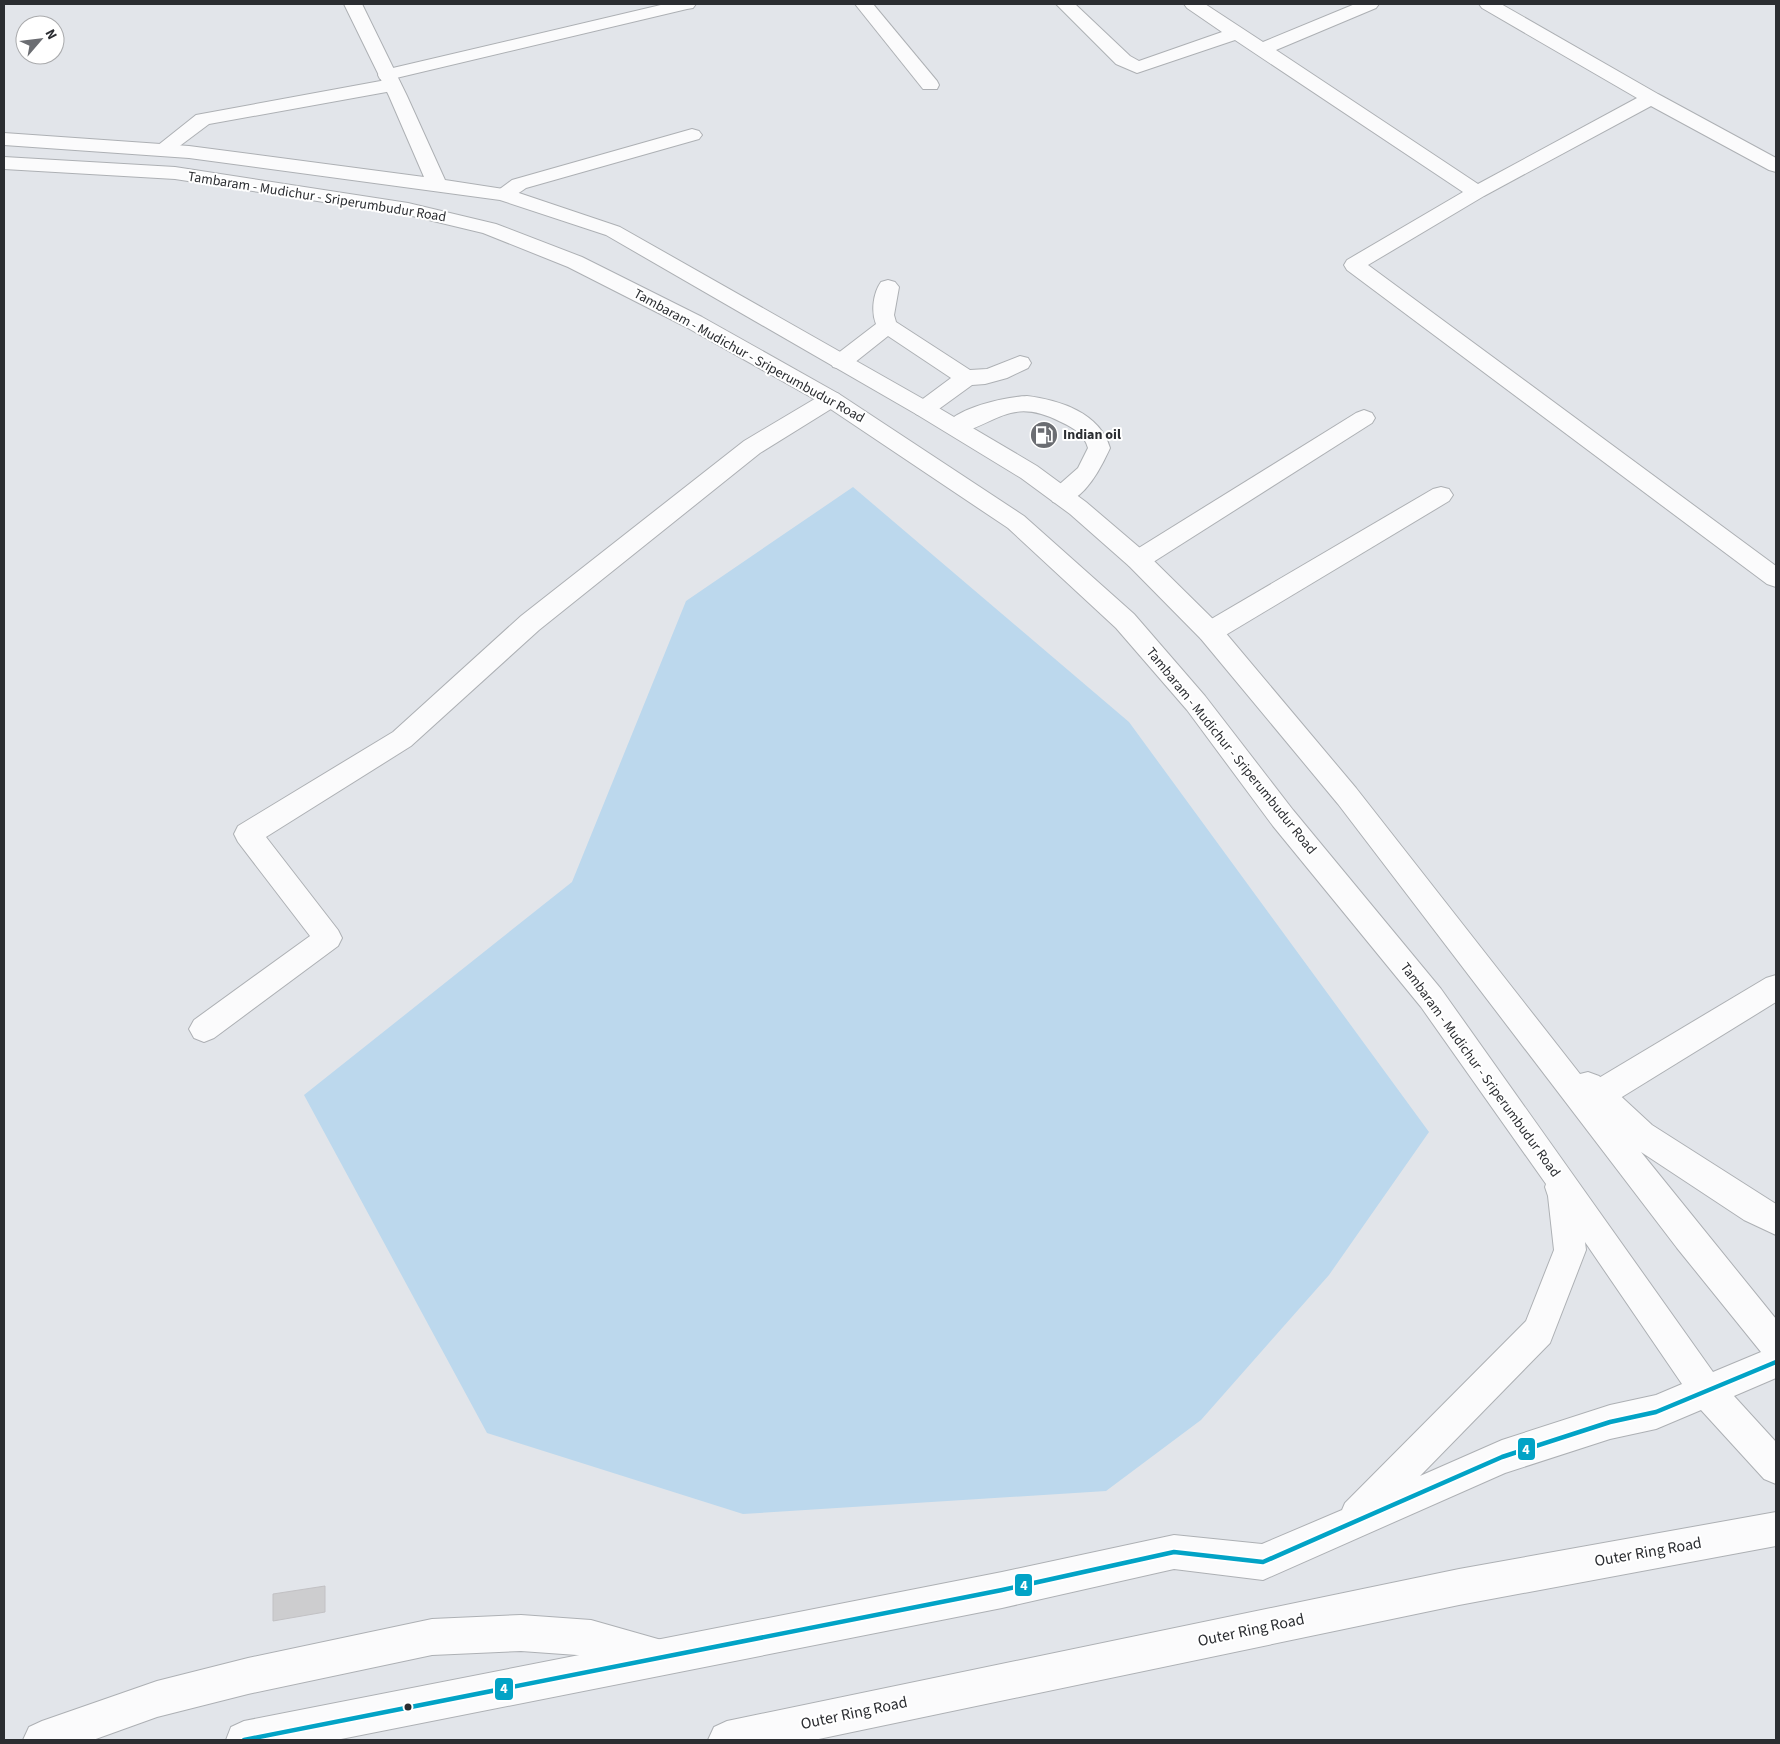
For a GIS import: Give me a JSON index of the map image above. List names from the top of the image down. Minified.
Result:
{"streets":{"main road":["Tambaram - Mudichur - Sriperumbudur Road","Outer Ring Road"]},"places":{"fuel station":["Indian oil"]},"lines":["transit line 4"],"north":"top right"}
